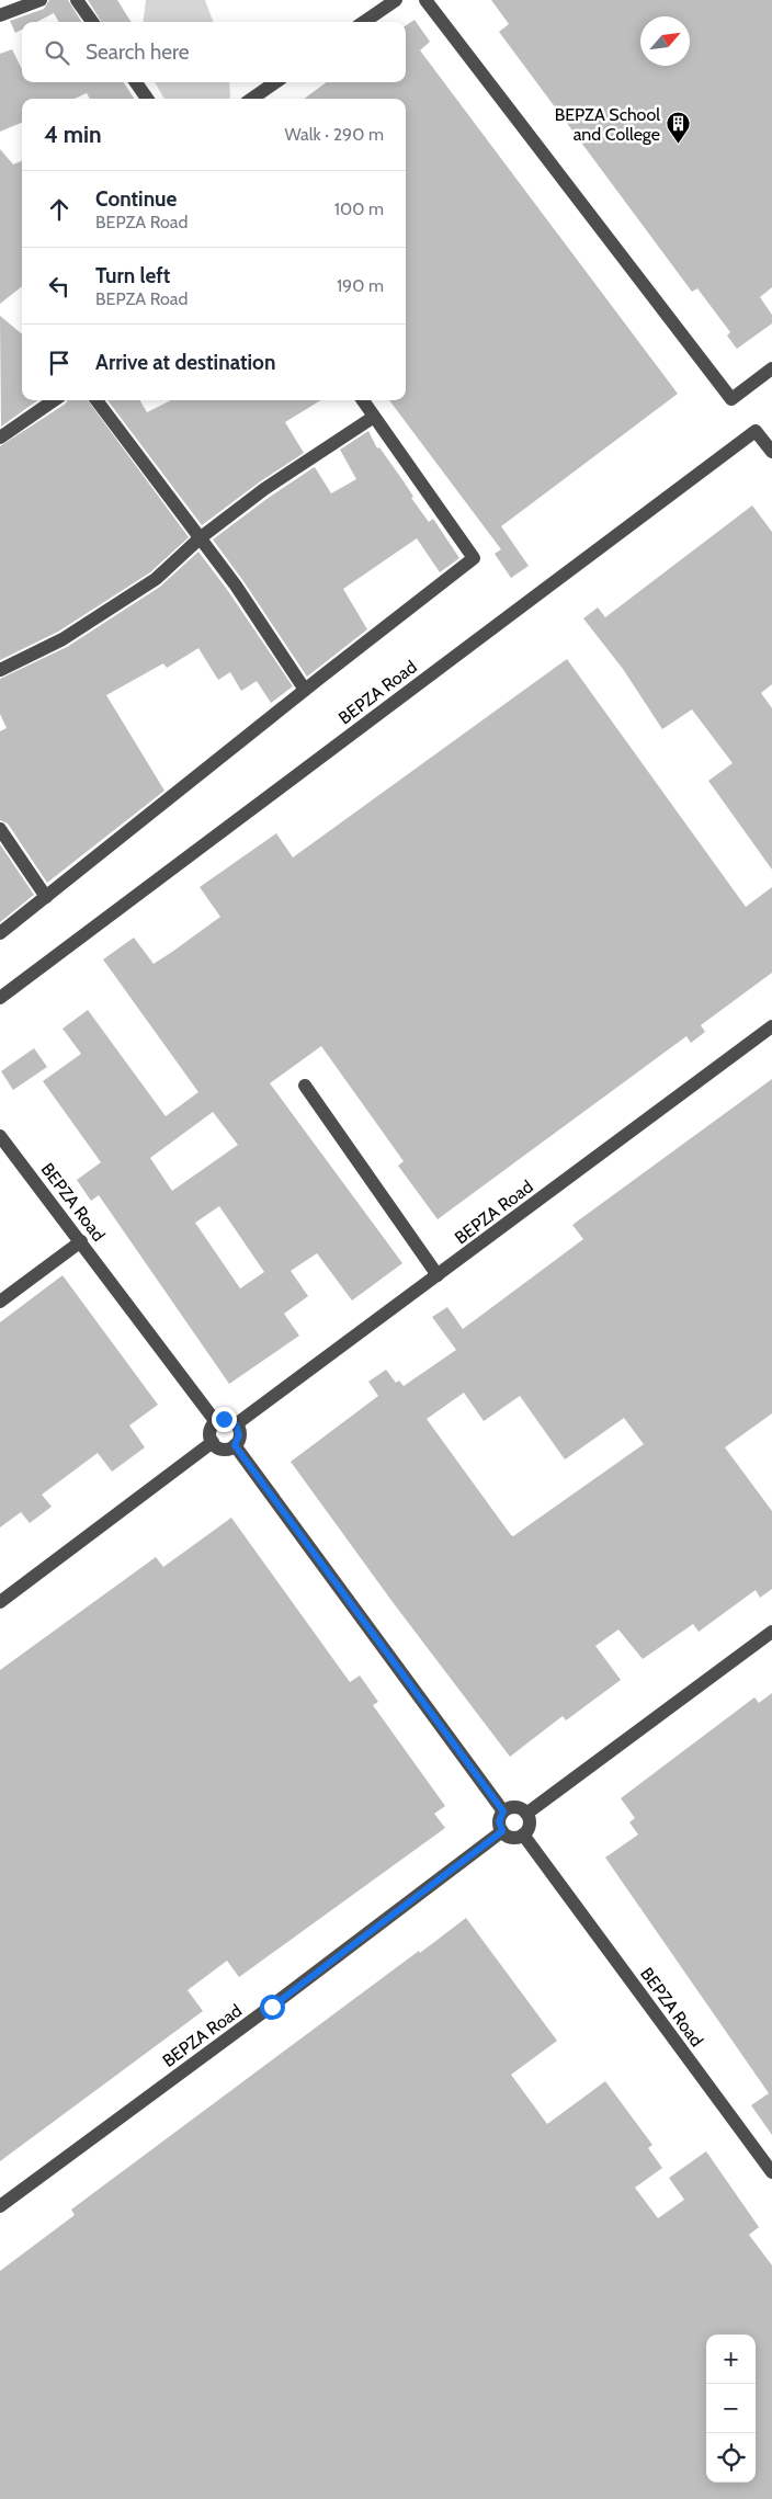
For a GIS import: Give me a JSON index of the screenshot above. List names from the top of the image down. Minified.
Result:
{"streets":{"street":["BEPZA Road"]},"places":{"building":["BEPZA School and College"]},"north":"top right","page":{"search":"Search here","heading":["4 min","Walk · 290 m"],"list":[["Continue","BEPZA Road","100 m"],["Turn left","BEPZA Road","190 m"],"Arrive at destination"],"map_buttons":["+","−"]}}
